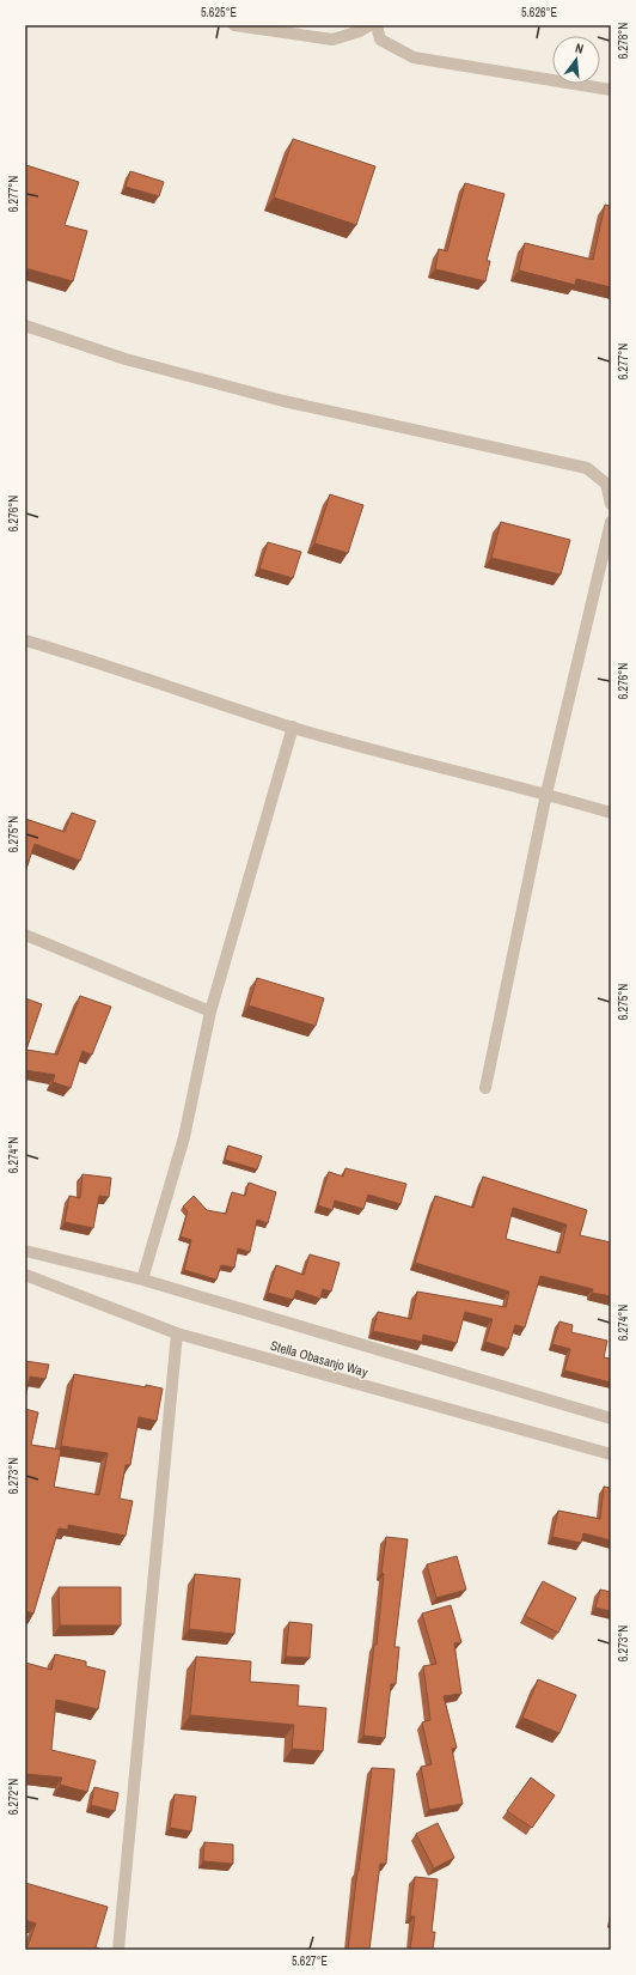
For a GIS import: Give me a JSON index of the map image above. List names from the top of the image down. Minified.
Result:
{"streets":{"street":["Stella Obasanjo Way"]},"north":"top","coordinates":["5.625°E","5.626°E","6.278°N","6.277°N","6.276°N","6.275°N","6.274°N","6.273°N","6.272°N","5.627°E"]}
